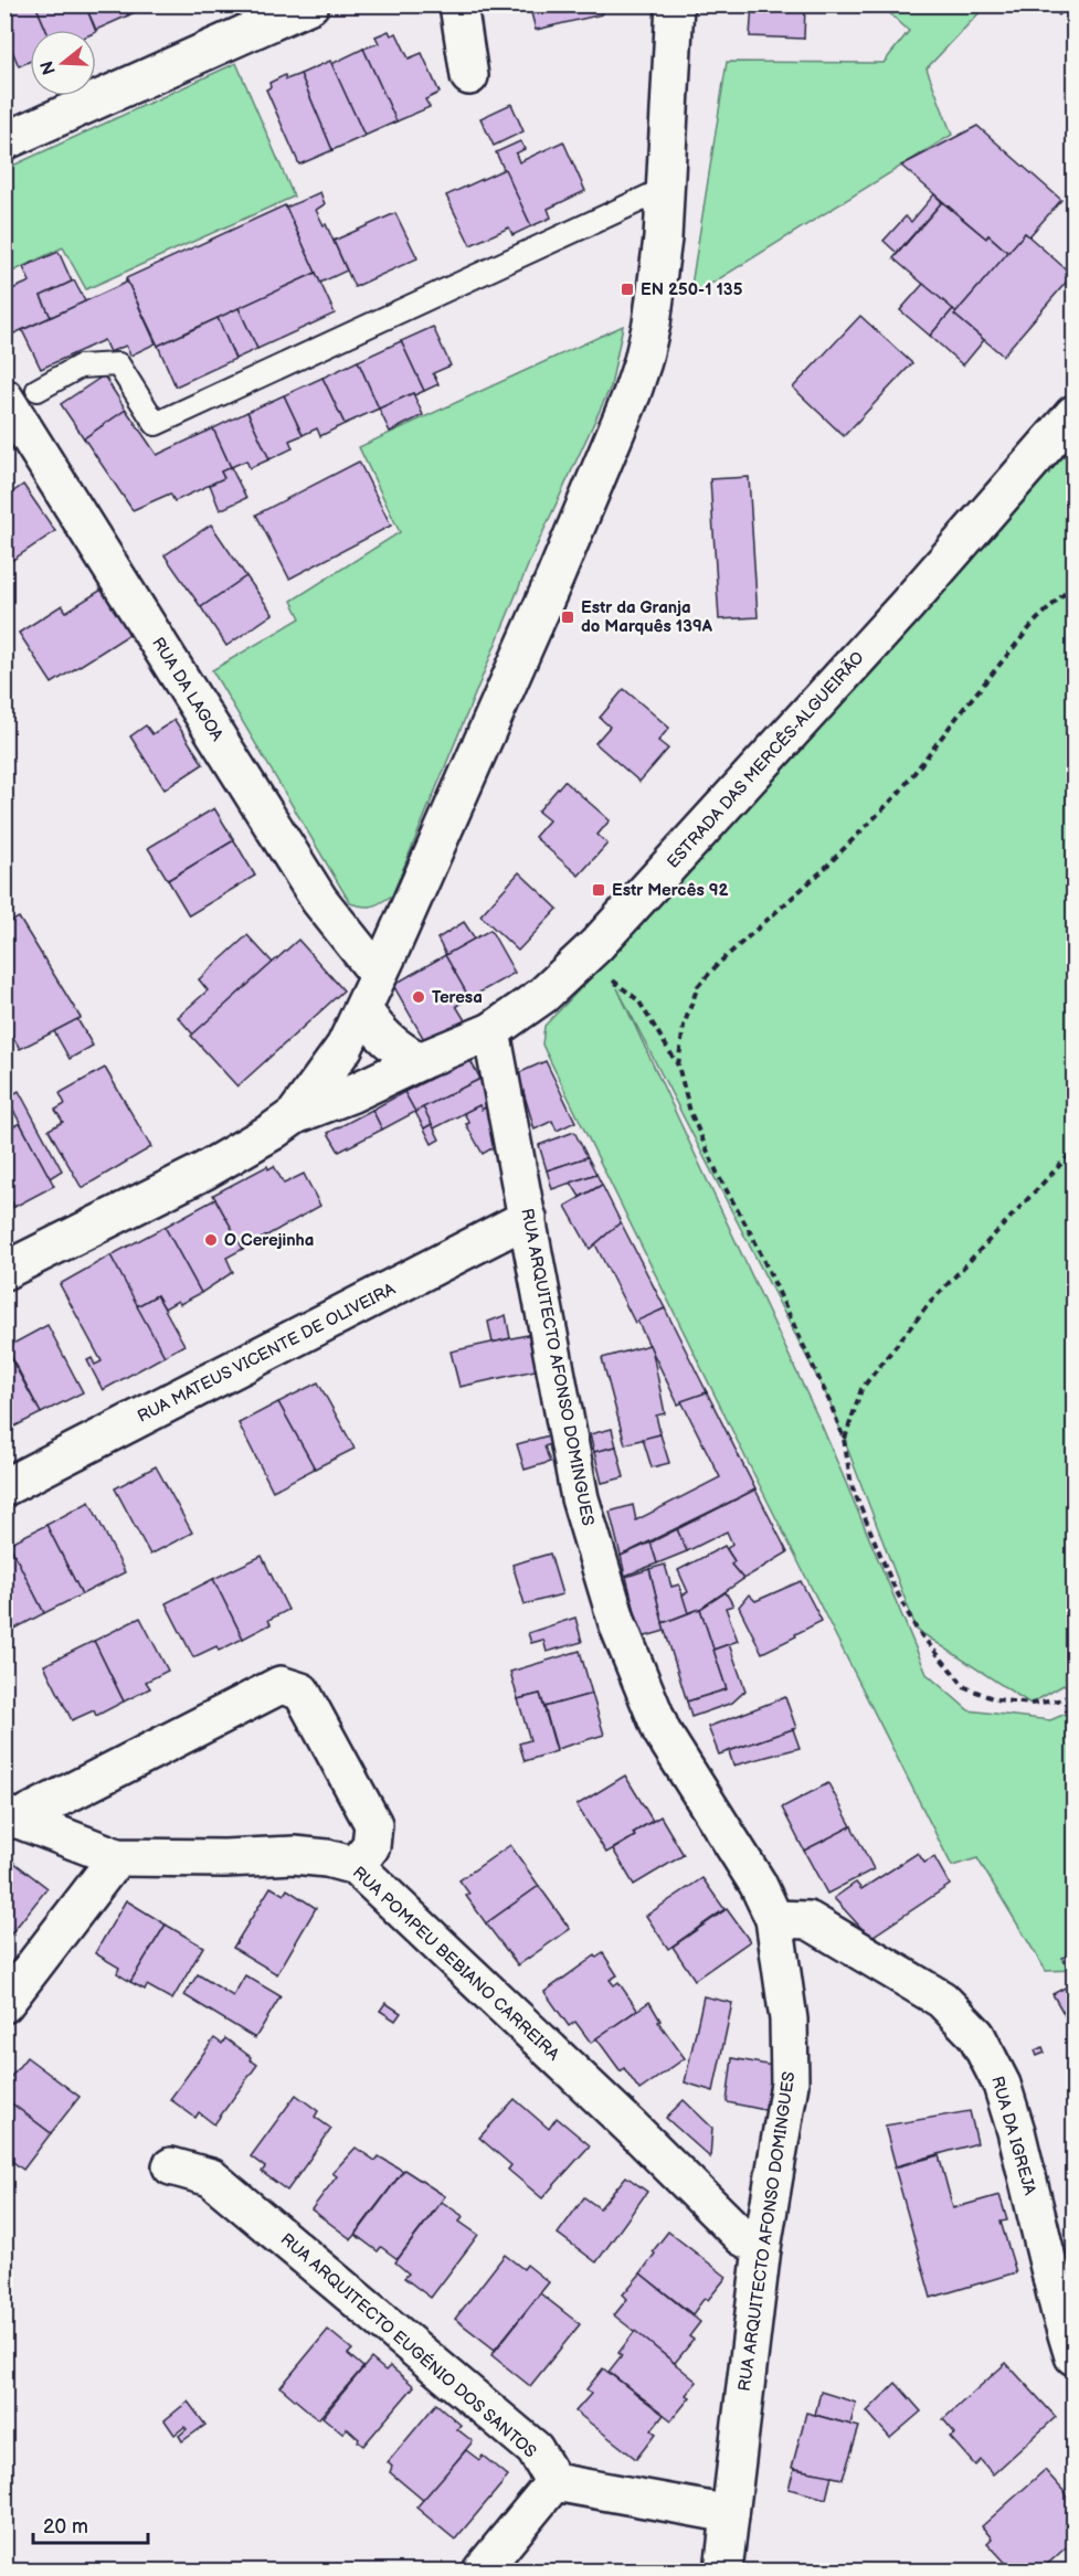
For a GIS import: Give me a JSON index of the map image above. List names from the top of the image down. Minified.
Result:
{"streets":{"street":["RUA DA LAGOA","ESTRADA DAS MERCÊS-ALGUEIRÃO","RUA MATEUS VICENTE DE OLIVEIRA","RUA ARQUITECTO AFONSO DOMINGUES","RUA POMPEU BEBIANO CARREIRA","RUA DA IGREJA","RUA ARQUITECTO EUGÉNIO DOS SANTOS"]},"crossings":[["ESTRADA DAS MERCÊS-ALGUEIRÃO","RUA ARQUITECTO AFONSO DOMINGUES"],["RUA MATEUS VICENTE DE OLIVEIRA","RUA ARQUITECTO AFONSO DOMINGUES"],["RUA ARQUITECTO AFONSO DOMINGUES","RUA POMPEU BEBIANO CARREIRA"],["RUA ARQUITECTO AFONSO DOMINGUES","RUA DA IGREJA"]],"places":{"transit":["EN 250-1 135","Estr da Granja do Marquês 139A","Estr Mercês 92"],"other":["Teresa","O Cerejinha"]},"scale_bar":"20 m","north":"left"}
